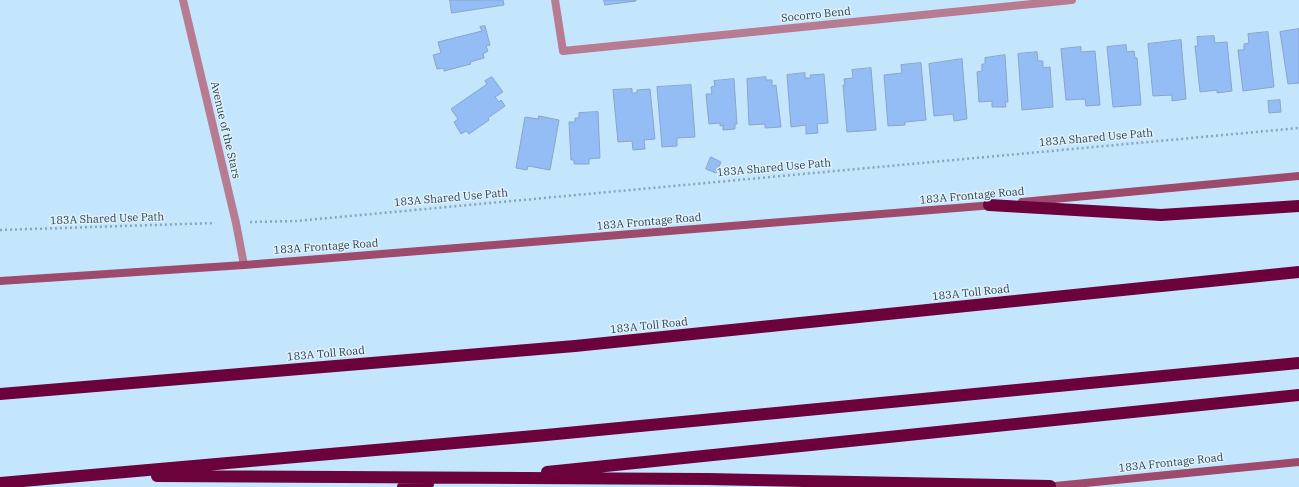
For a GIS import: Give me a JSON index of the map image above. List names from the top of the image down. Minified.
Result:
{"streets":{"highway":["183A Toll Road"],"main road":["183A Frontage Road"],"street":["Socorro Bend","Avenue of the Stars"],"path":["183A Shared Use Path"]},"crossings":[["Avenue of the Stars","183A Frontage Road"]]}
